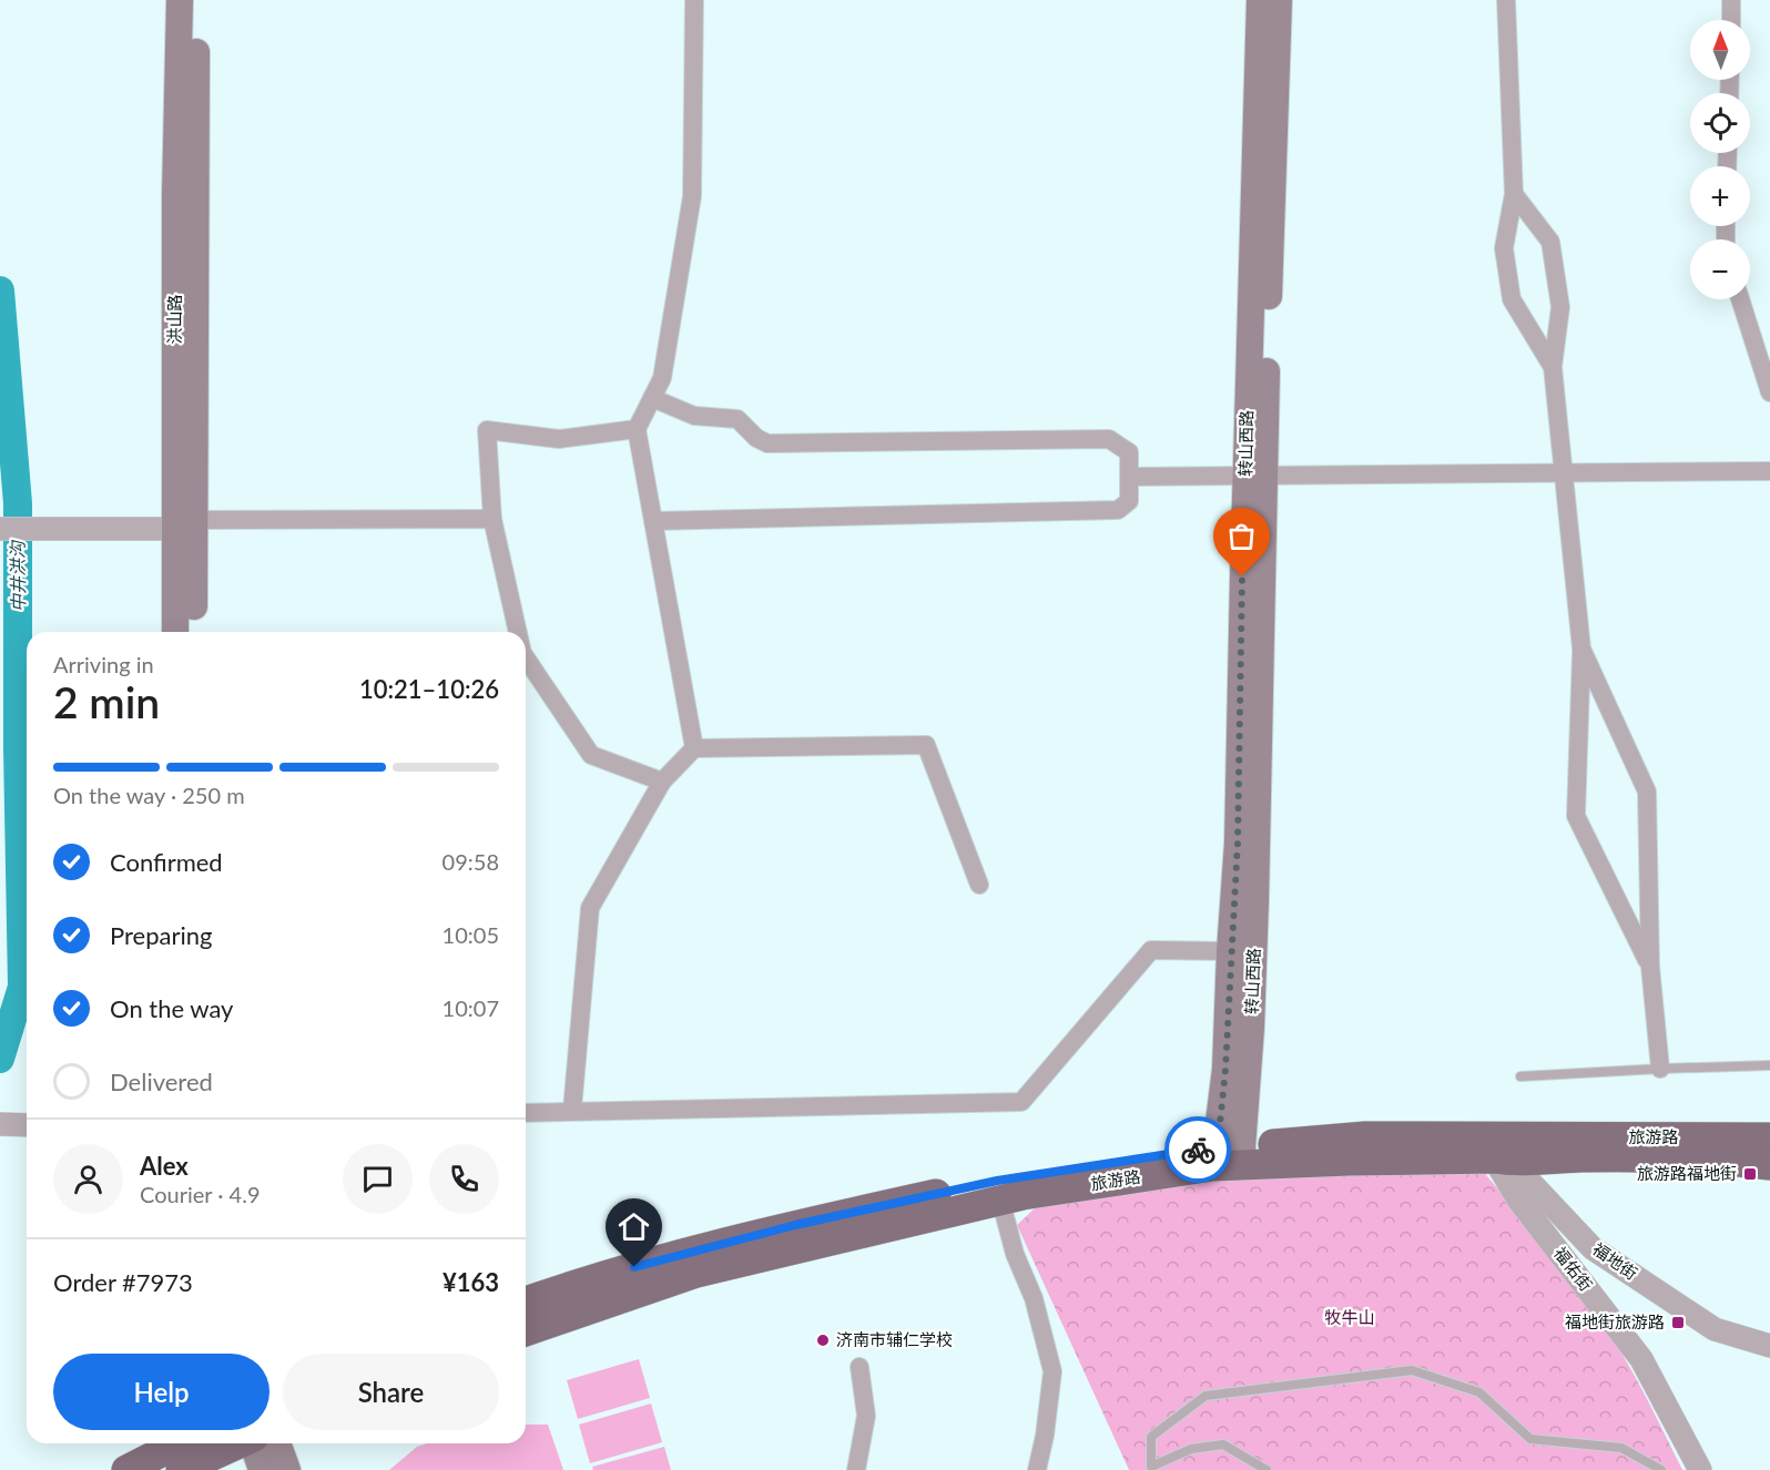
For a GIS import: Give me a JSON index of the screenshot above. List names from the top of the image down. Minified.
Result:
{"streets":{"main road":["洪山路","转山西路","旅游路"],"street":["福地街","福佑街"]},"crossings":[["转山西路","旅游路"],["旅游路","福地街"],["旅游路","福佑街"],["福地街","福佑街"]],"water":["中井洪沟"],"parks":["牧牛山"],"places":{"transit":["旅游路福地街","福地街旅游路"],"other":["济南市辅仁学校"]},"north":"top","page":{"map_buttons":["+","−"],"heading":["2 min","Arriving in","10:21–10:26"],"panel":["Alex","Courier · 4.9","Order #7973","¥163"],"bar":"On the way · 250 m","list":[["Confirmed","09:58"],["Preparing","10:05"],["On the way","10:07"],"Delivered"],"buttons":["Help","Share"]}}
